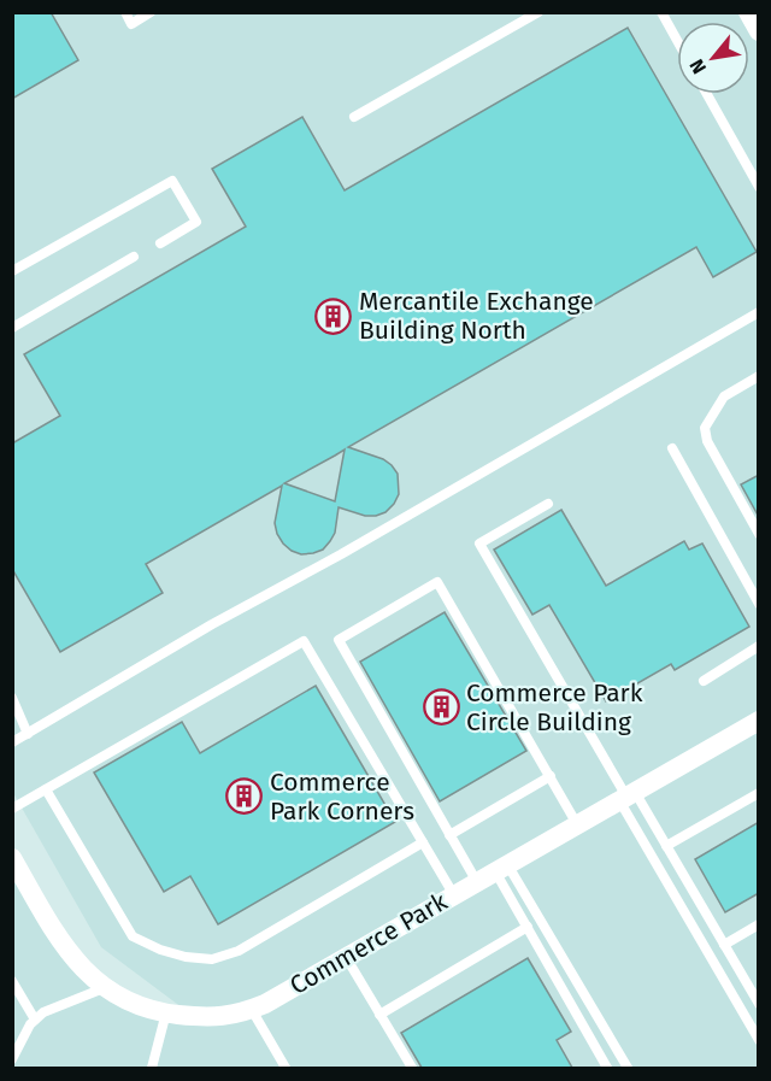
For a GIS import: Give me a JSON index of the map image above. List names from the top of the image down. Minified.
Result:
{"streets":{"street":["Commerce Park"]},"places":{"building":["Mercantile Exchange Building North","Commerce Park Circle Building","Commerce Park Corners"]},"north":"bottom left"}
